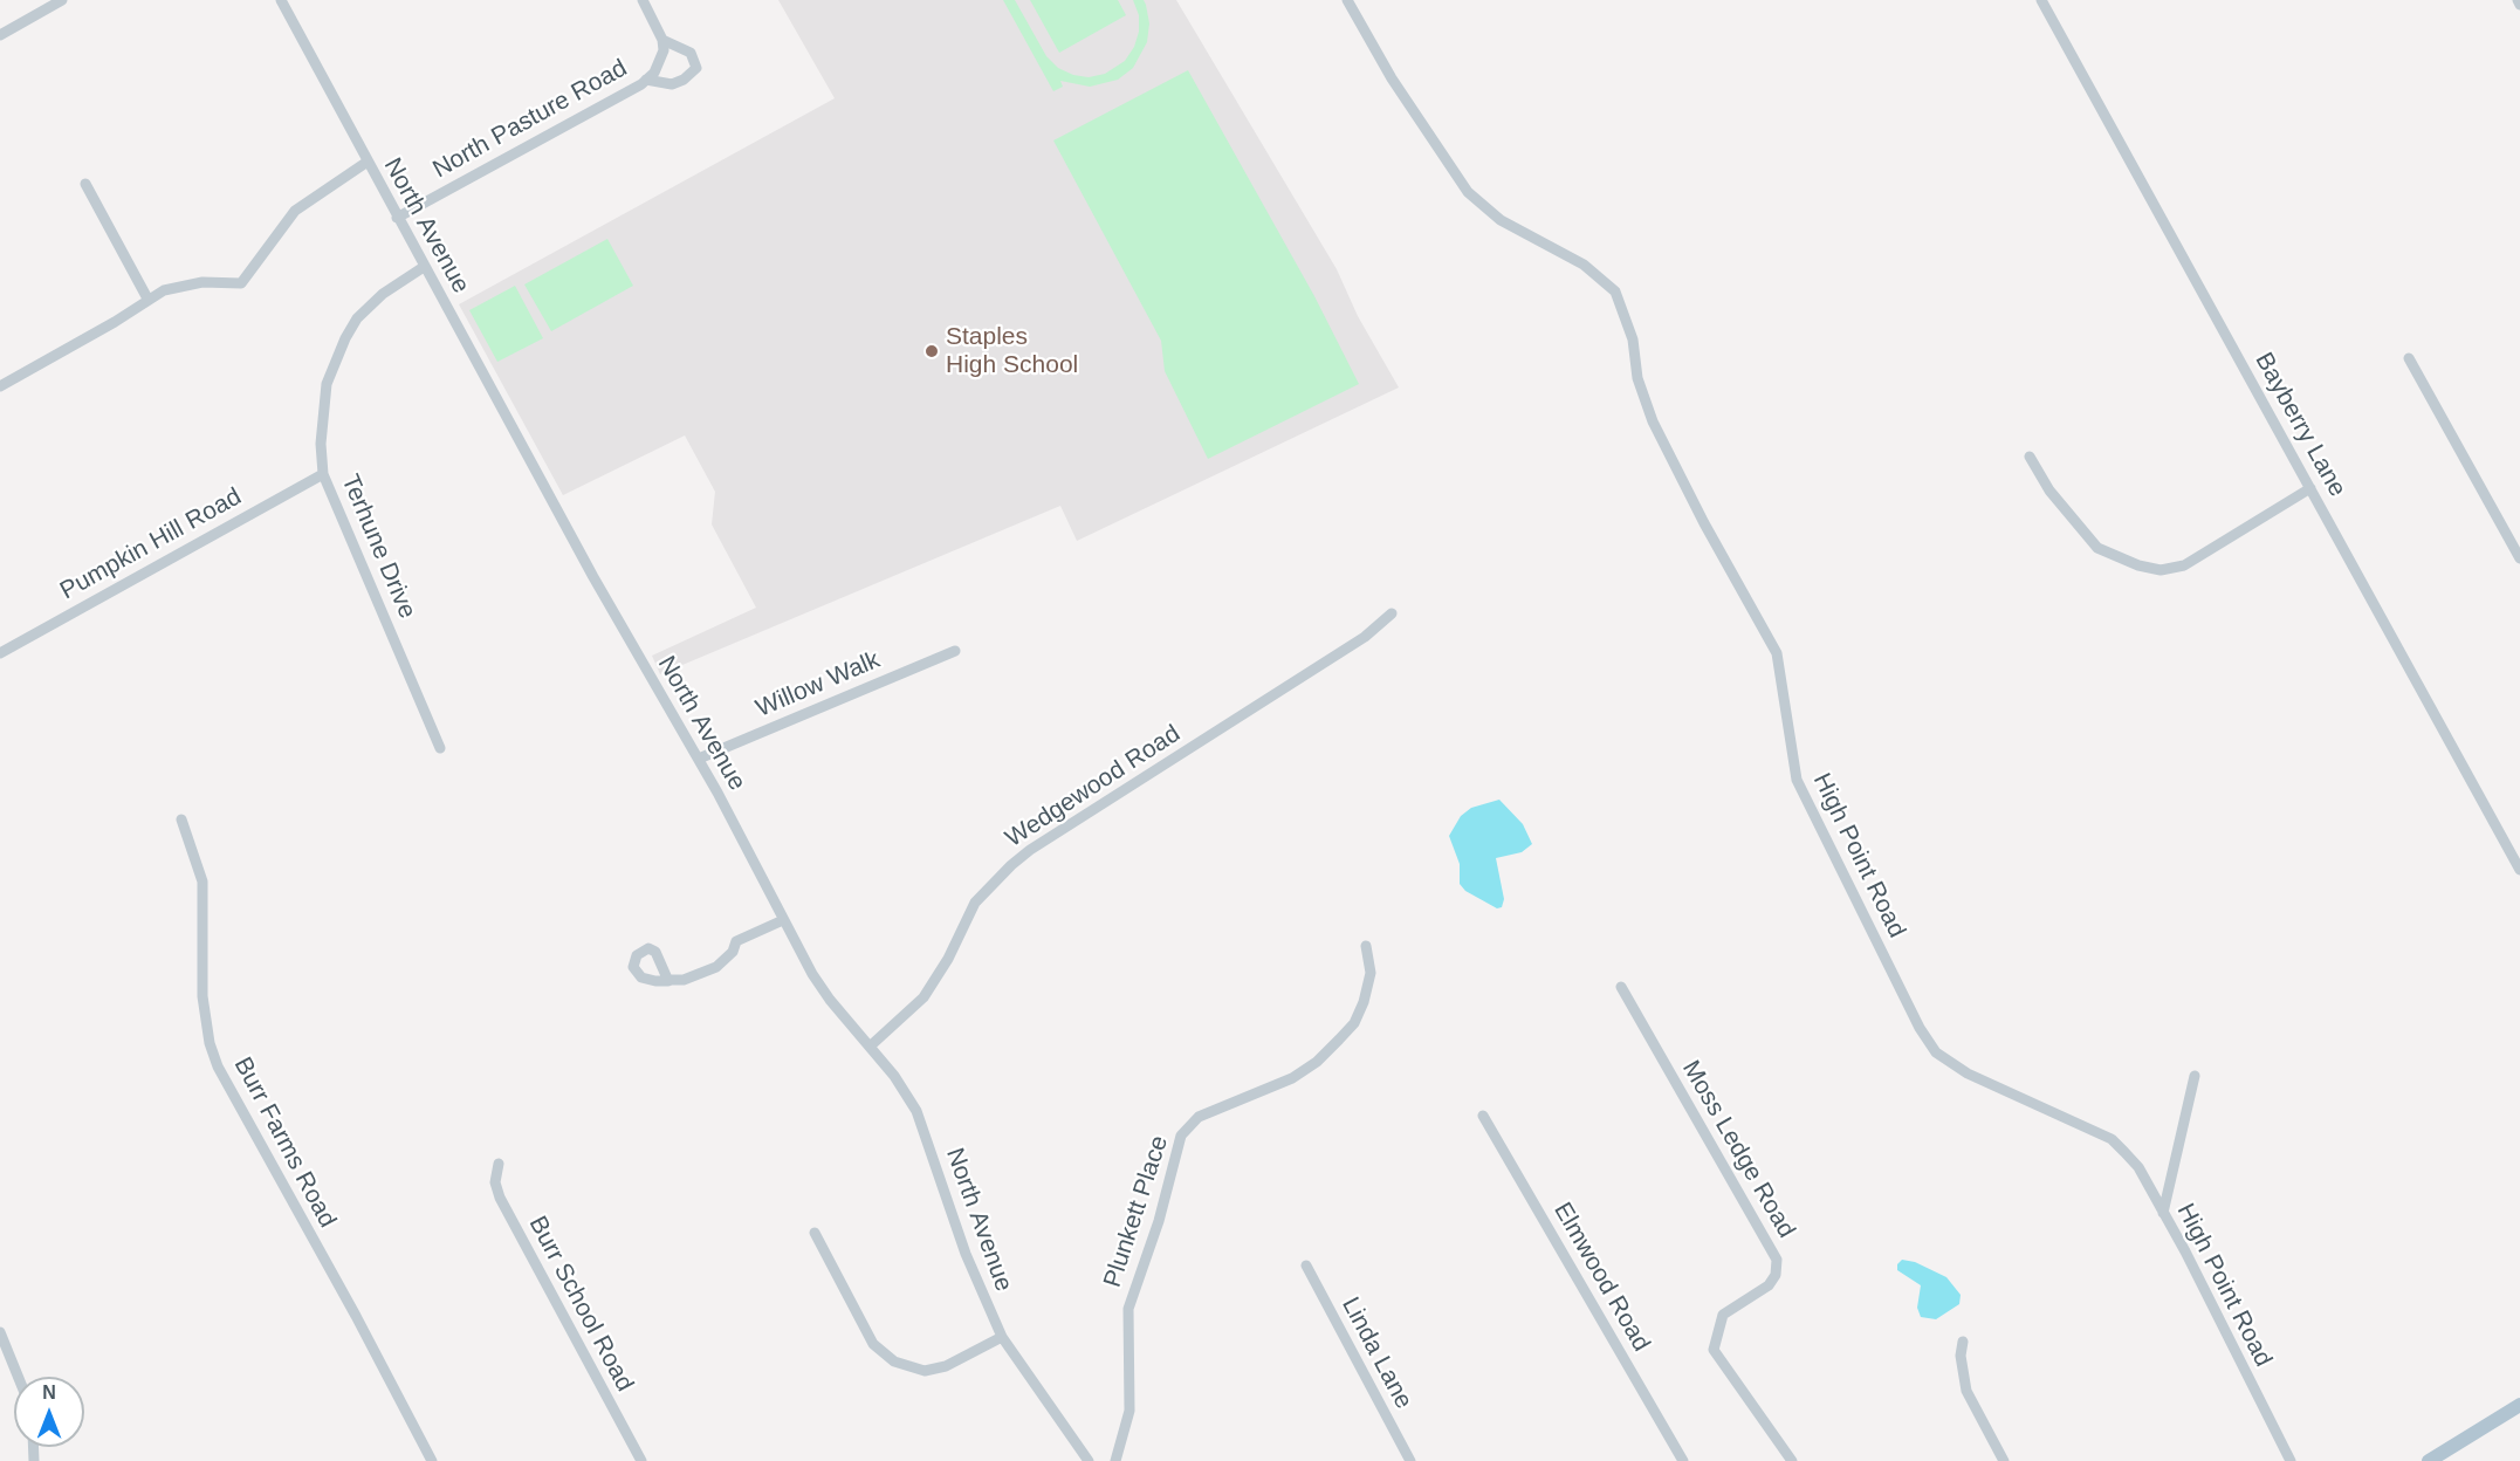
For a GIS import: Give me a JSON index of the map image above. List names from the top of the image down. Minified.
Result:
{"streets":{"street":["North Pasture Road","North Avenue","Bayberry Lane","Pumpkin Hill Road","Terhune Drive","Willow Walk","Wedgewood Road","High Point Road","Burr Farms Road","Moss Ledge Road","Plunkett Place","Elmwood Road","Burr School Road","Linda Lane"]},"crossings":[["North Pasture Road","North Avenue"],["North Avenue","Terhune Drive"],["North Avenue","Willow Walk"],["North Avenue","Wedgewood Road"],["Pumpkin Hill Road","Terhune Drive"]],"places":["Staples High School"],"north":"top"}
